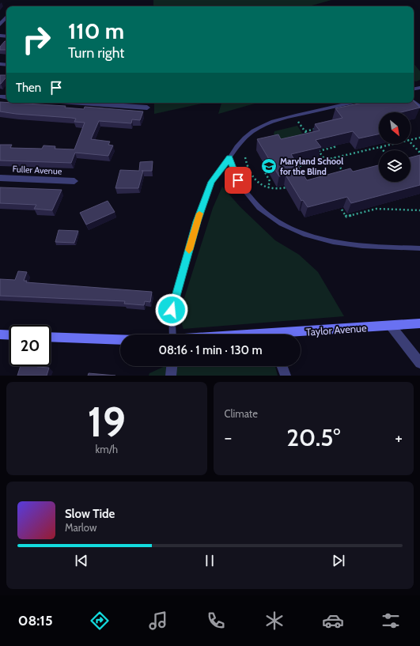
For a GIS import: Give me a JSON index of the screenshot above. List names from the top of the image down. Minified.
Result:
{"streets":{"main road":["Taylor Avenue"],"street":["Fuller Avenue"]},"places":{"school or university":["Maryland School for the Blind"]},"north":"bottom right","page":{"turn":["110 m","Turn right"],"then":"Then","limit":"20","trip":"08:16 · 1 min · 130 m","tile":[["19","km/h"],"Climate"],"heat":["−","20.5°","+"],"song":["Slow Tide","Marlow"],"tabs":"08:15"}}
